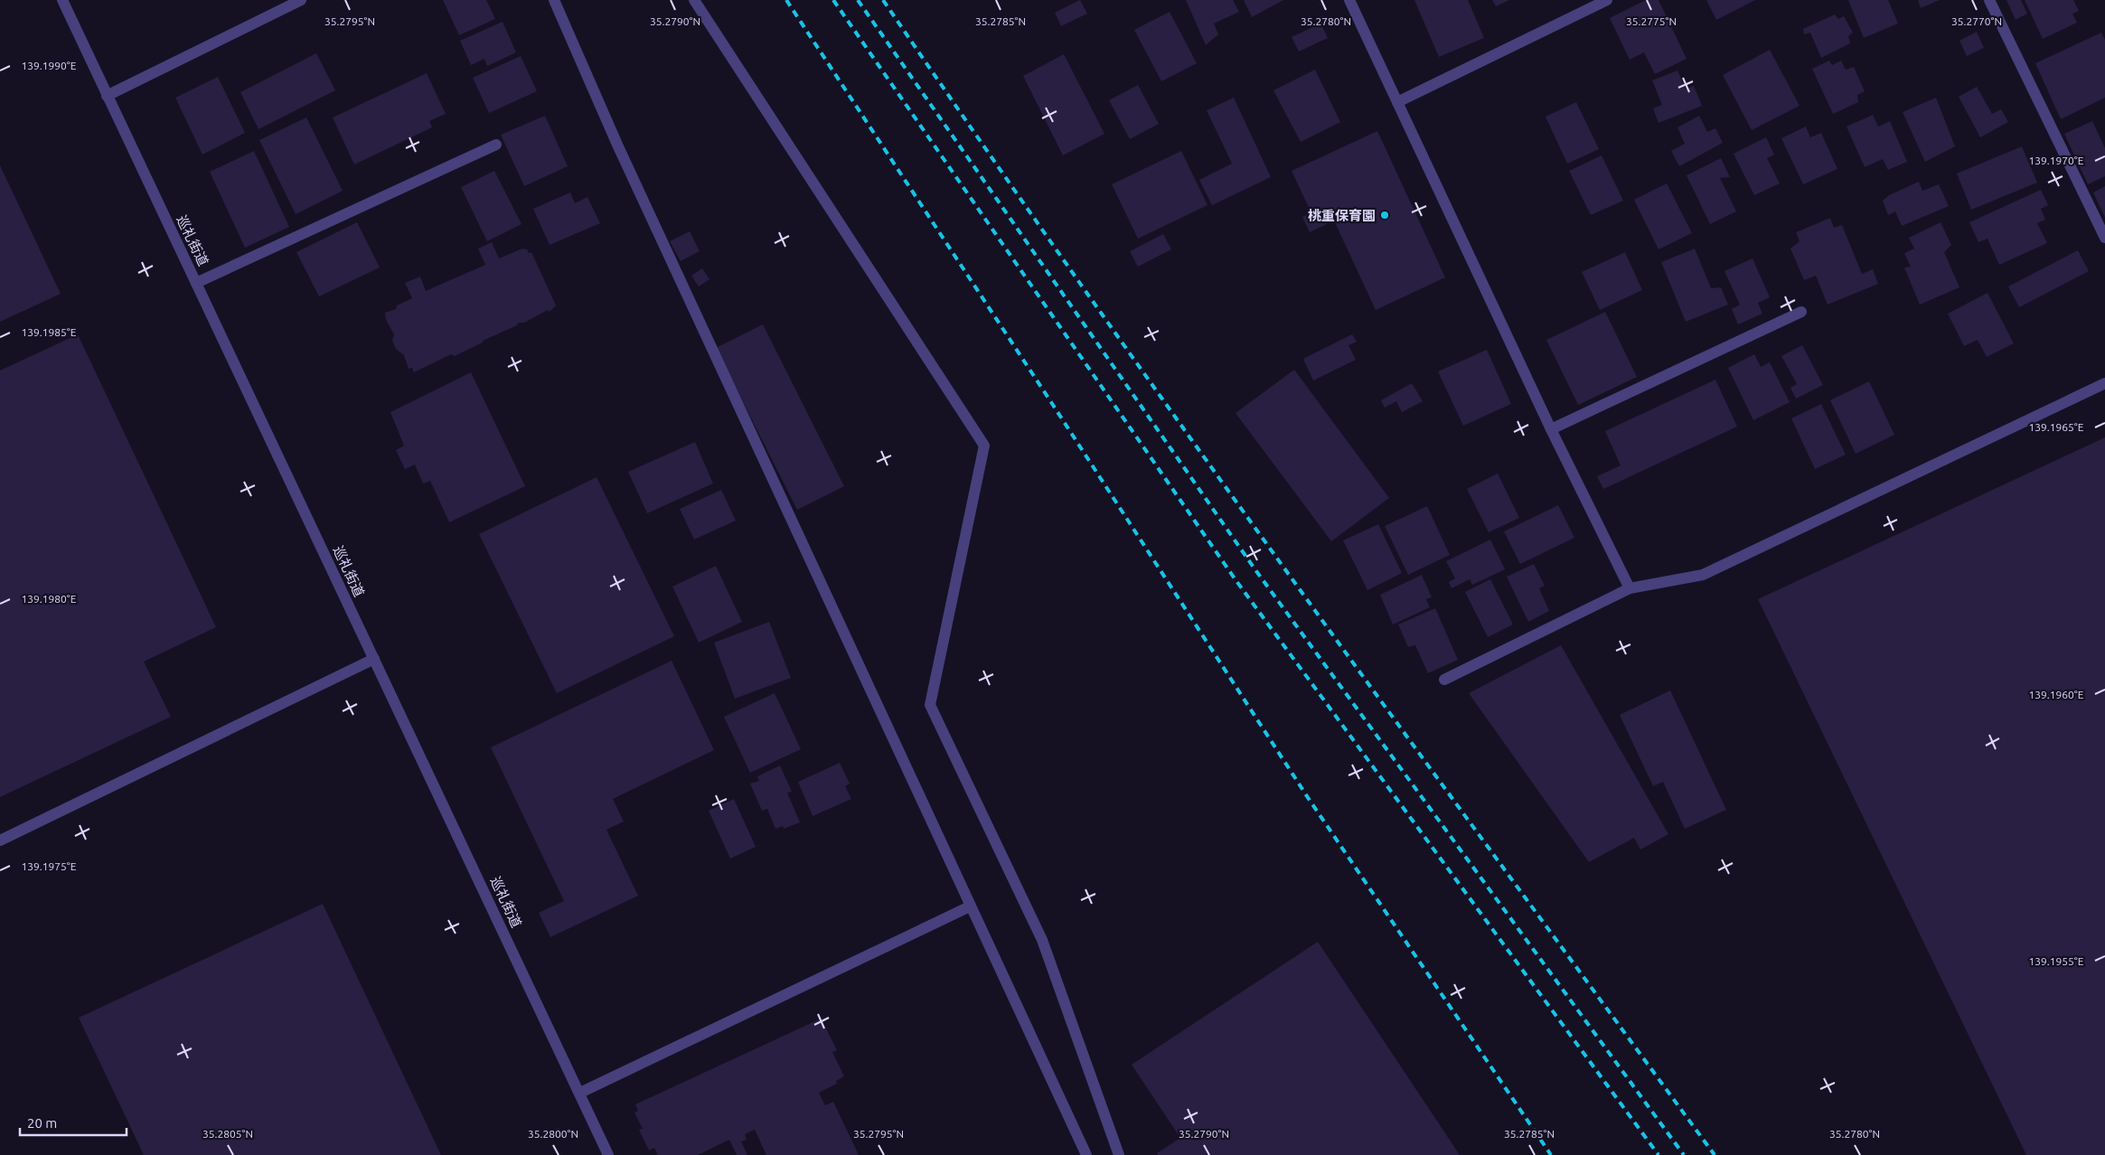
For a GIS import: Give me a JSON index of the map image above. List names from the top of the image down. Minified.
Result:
{"streets":{"street":["巡礼街道"]},"places":["桃重保育園"],"scale_bar":"20 m","coordinates":["35.2795°N","35.2790°N","35.2785°N","35.2780°N","35.2775°N","35.2770°N","139.1990°E","139.1970°E","139.1985°E","139.1965°E","139.1980°E","139.1960°E","139.1975°E","139.1955°E","35.2805°N","35.2800°N"]}
